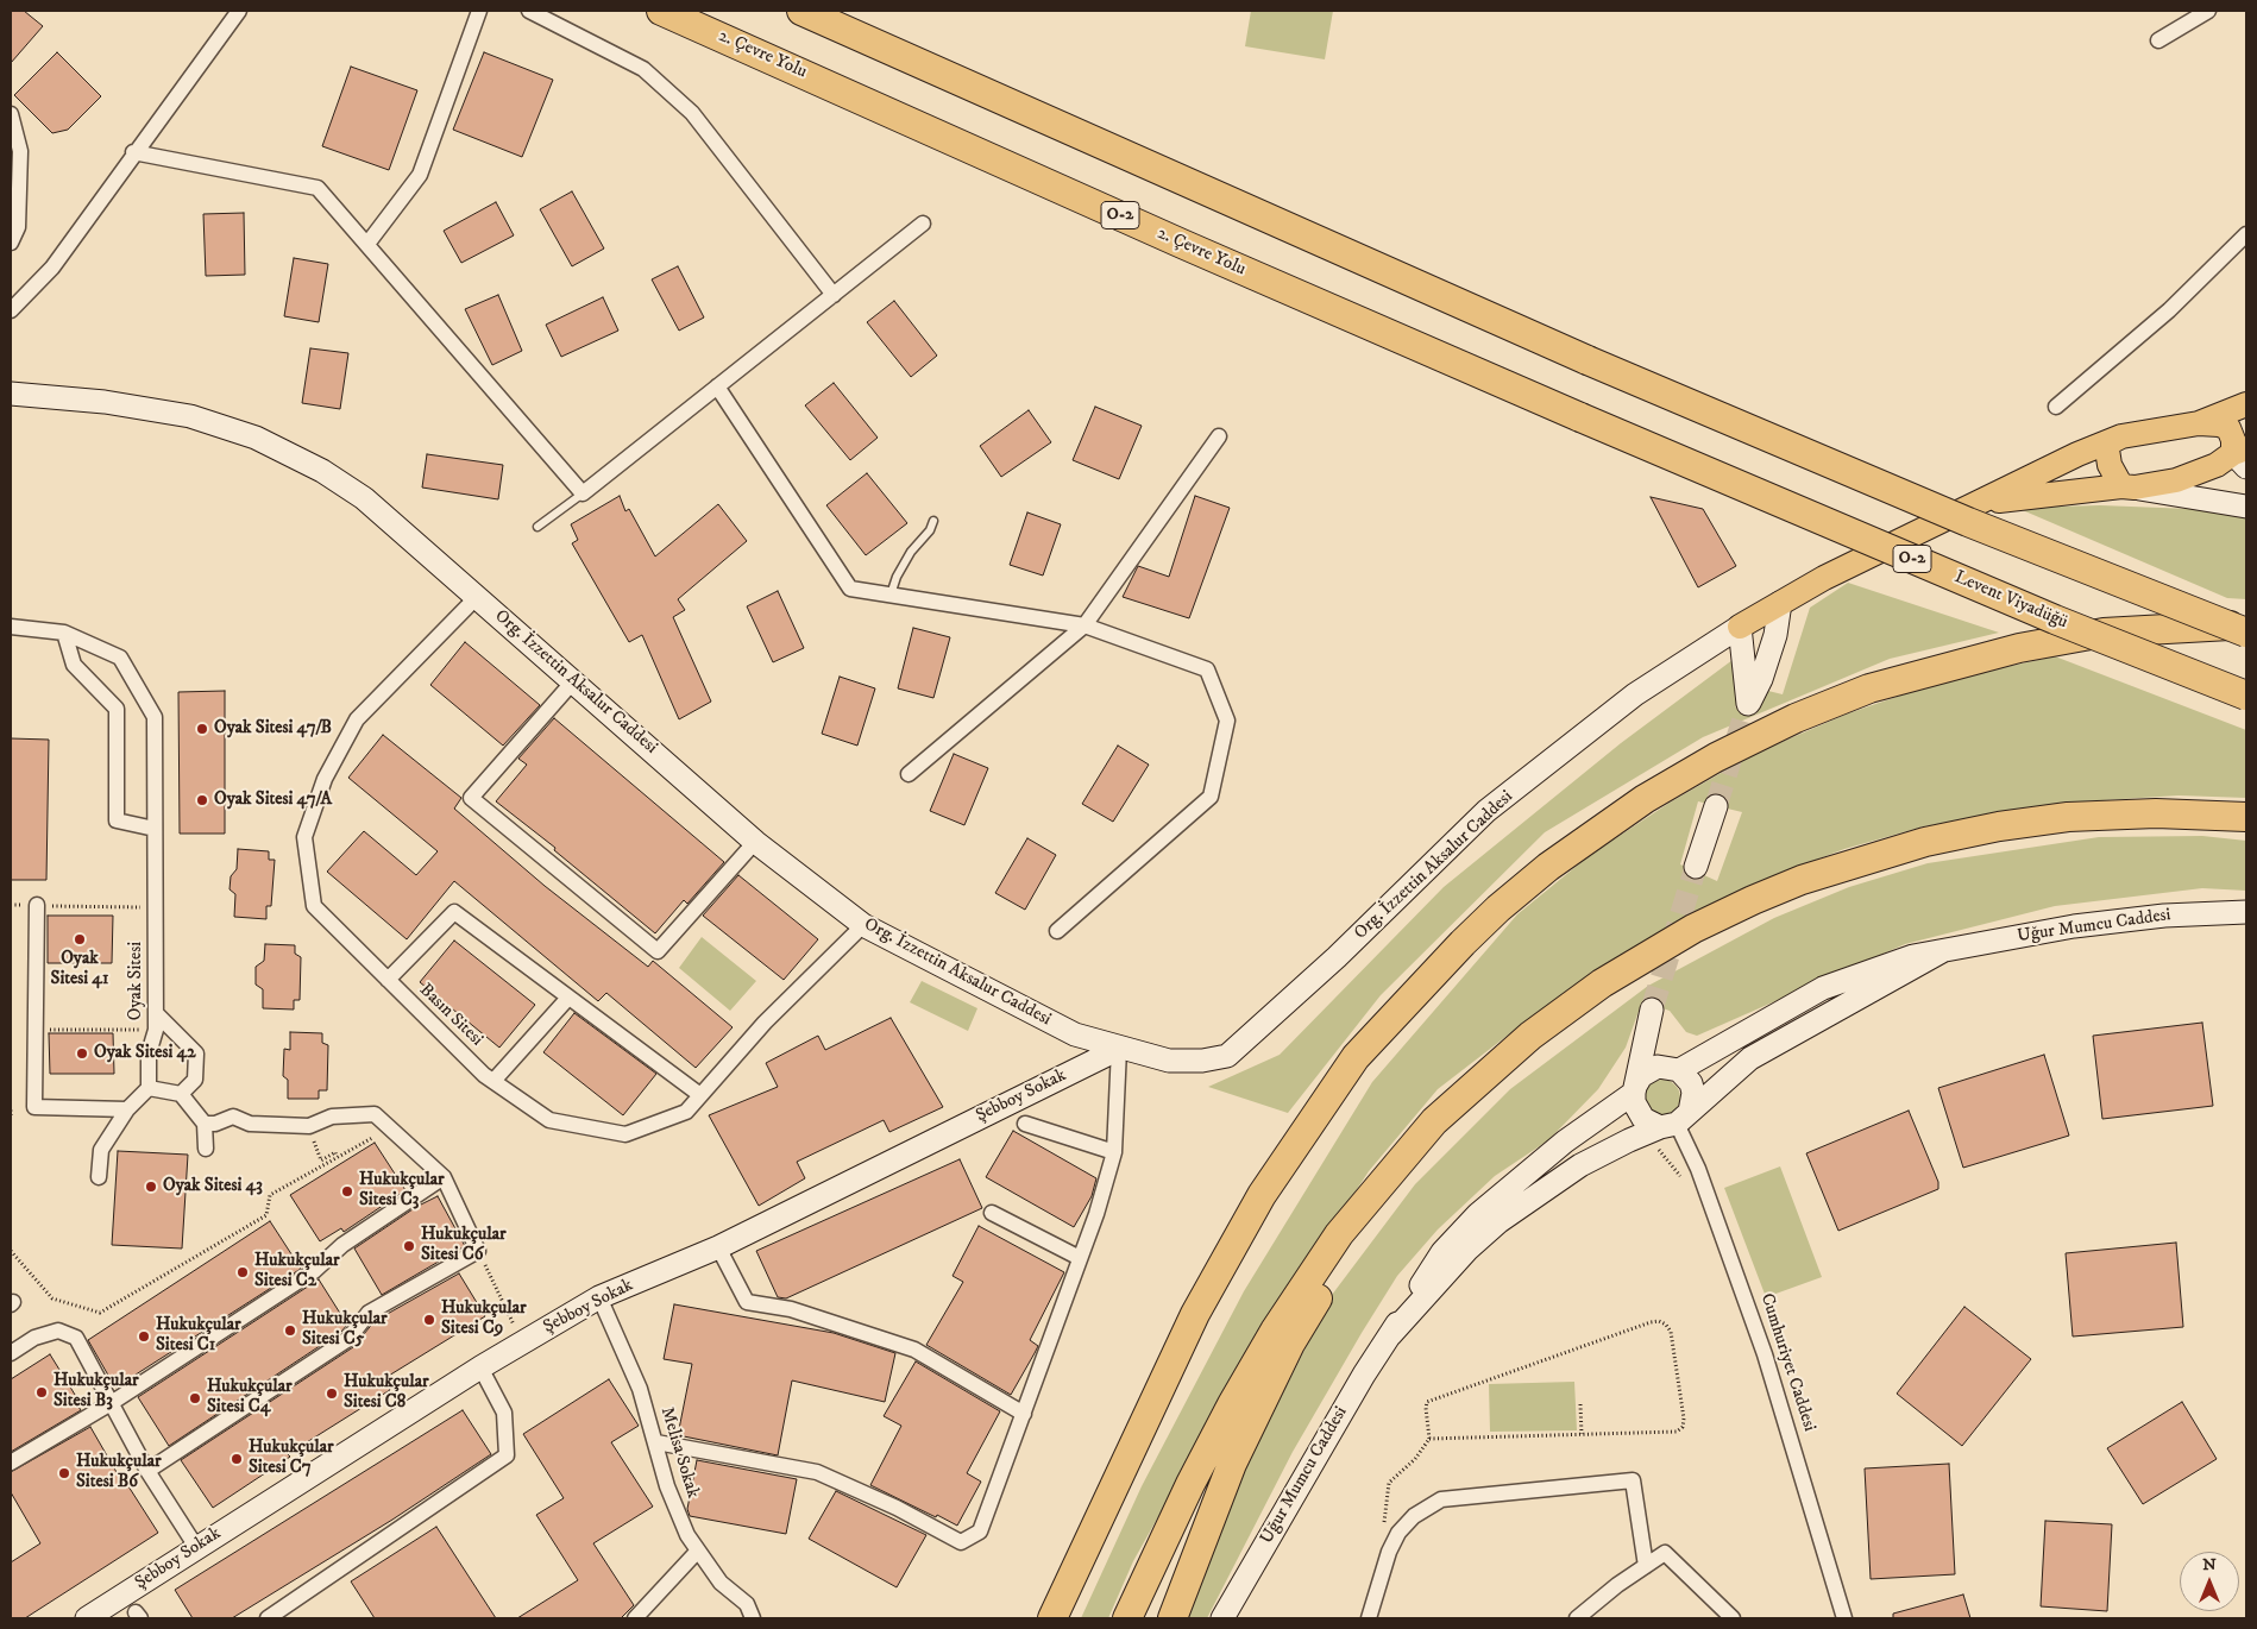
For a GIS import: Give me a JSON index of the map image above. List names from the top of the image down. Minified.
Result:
{"streets":{"highway":["2. Çevre Yolu","O-2","Levent Viyadüğü"],"main road":["Org. İzzettin Aksalur Caddesi","Uğur Mumcu Caddesi","Şebboy Sokak"],"street":["Oyak Sitesi","Basın Sitesi","Cumhuriyet Caddesi","Melisa Sokak"]},"crossings":[["2. Çevre Yolu","Levent Viyadüğü"],["Org. İzzettin Aksalur Caddesi","Basın Sitesi"],["Org. İzzettin Aksalur Caddesi","Şebboy Sokak"],["Uğur Mumcu Caddesi","Cumhuriyet Caddesi"],["Şebboy Sokak","Melisa Sokak"]],"places":["Oyak Sitesi 47/B","Oyak Sitesi 47/A","Oyak Sitesi 41","Oyak Sitesi 42","Oyak Sitesi 43","Hukukçular Sitesi C3","Hukukçular Sitesi C6","Hukukçular Sitesi C2","Hukukçular Sitesi C9","Hukukçular Sitesi C5","Hukukçular Sitesi C1","Hukukçular Sitesi B3","Hukukçular Sitesi C8","Hukukçular Sitesi C4","Hukukçular Sitesi C7","Hukukçular Sitesi B6"],"north":"top"}
